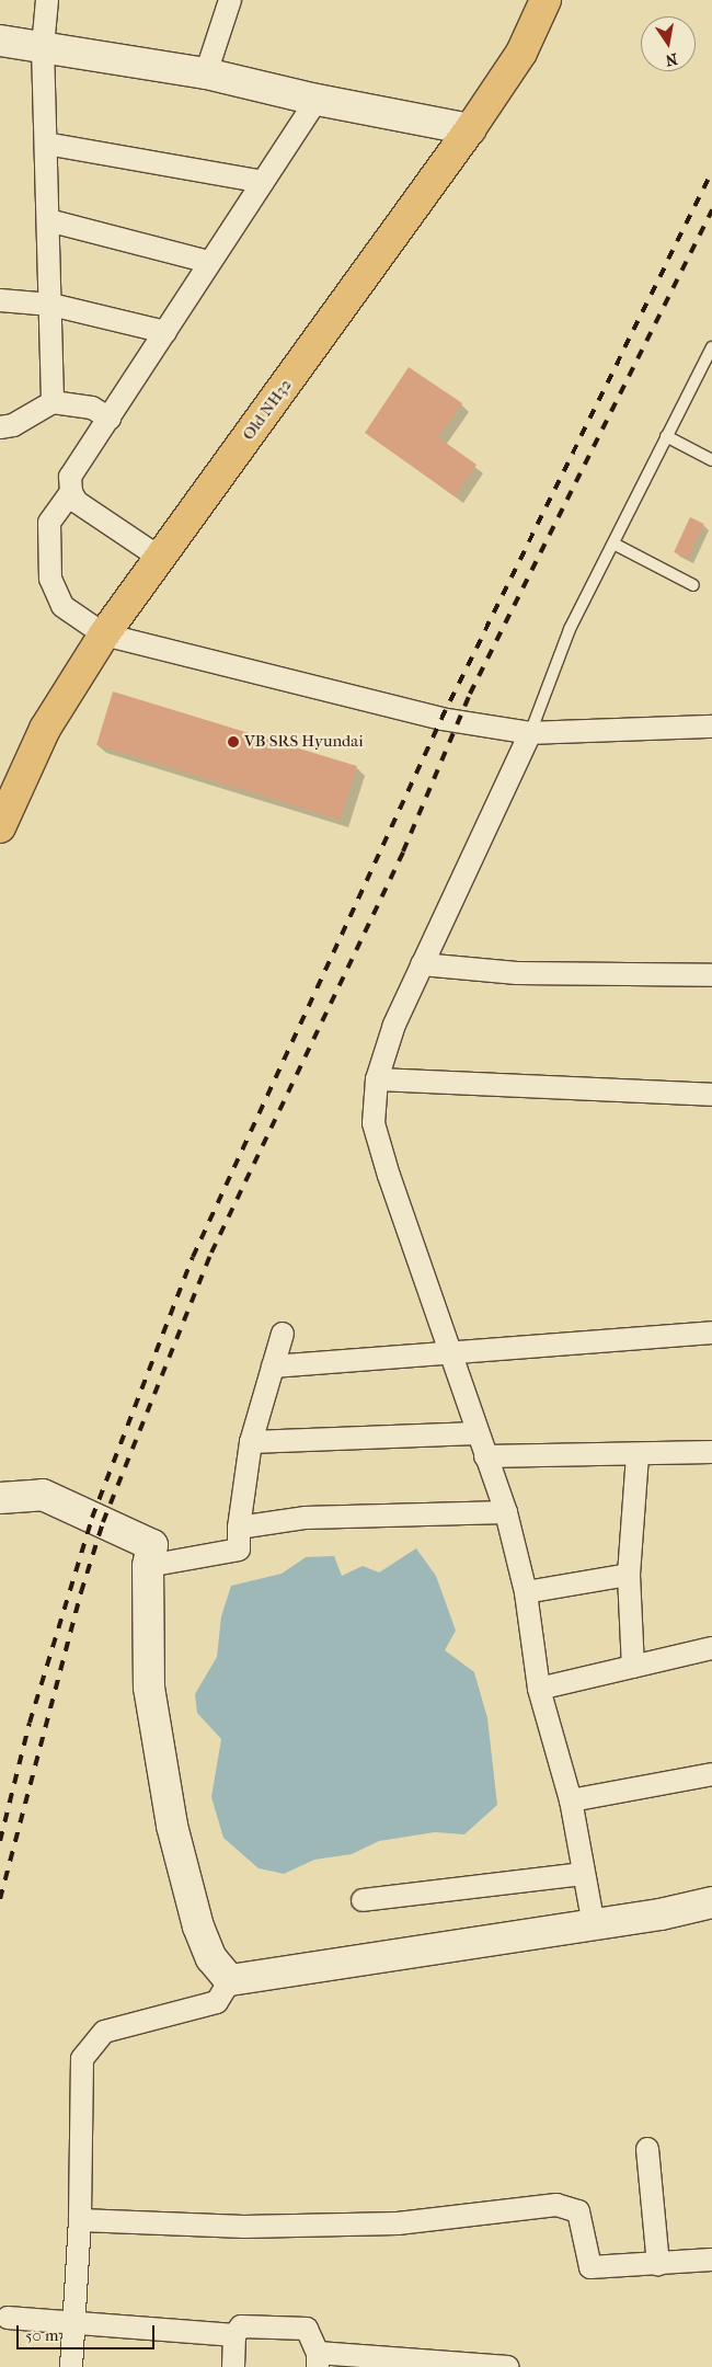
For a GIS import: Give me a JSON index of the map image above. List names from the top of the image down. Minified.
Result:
{"streets":{"main road":["Old NH32"]},"places":["VB SRS Hyundai"],"scale_bar":"50 m","north":"bottom"}
